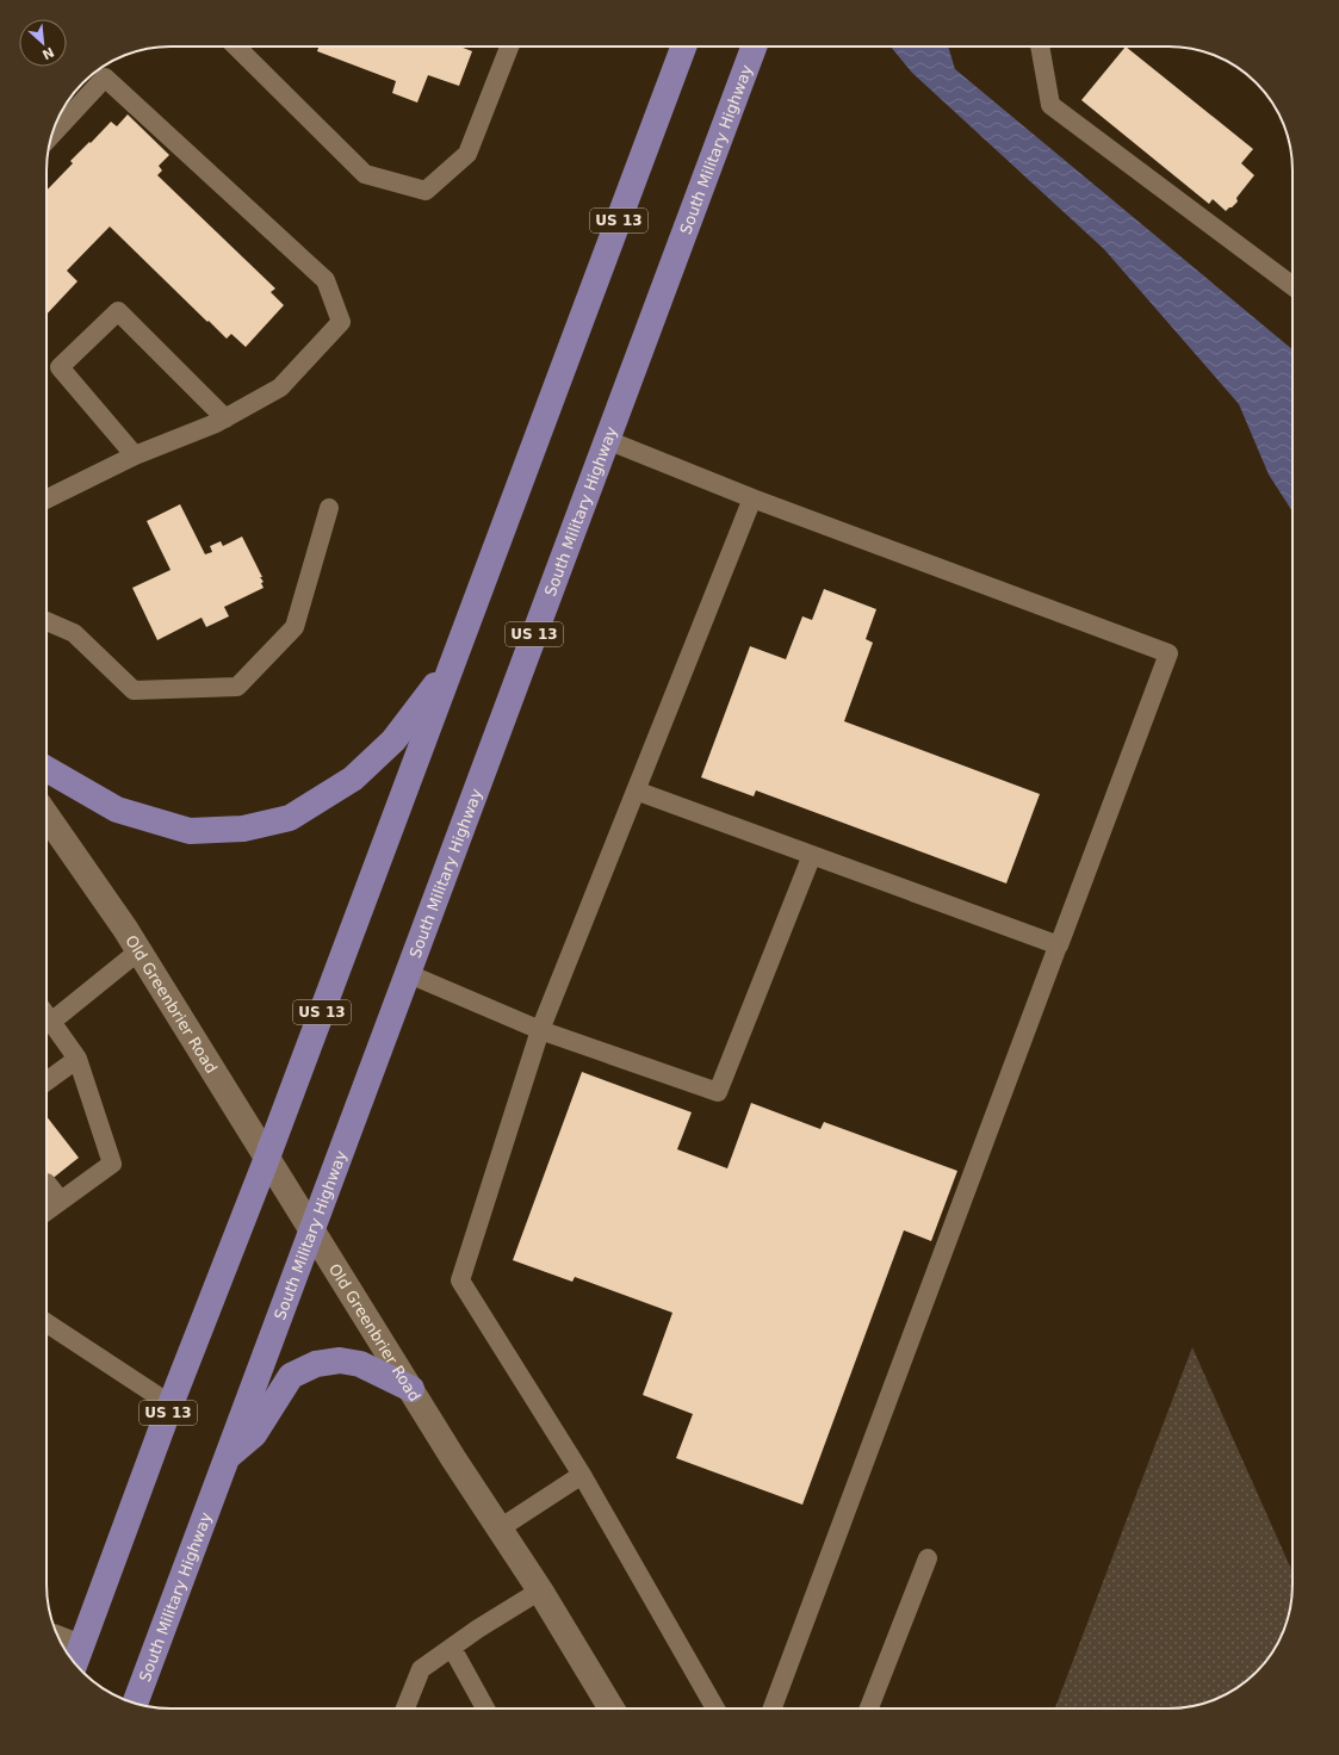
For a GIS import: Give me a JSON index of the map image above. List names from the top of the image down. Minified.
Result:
{"streets":{"main road":["South Military Highway","US 13"],"street":["Old Greenbrier Road"]},"crossings":[["South Military Highway","Old Greenbrier Road"],["US 13","Old Greenbrier Road"]],"north":"bottom right"}
